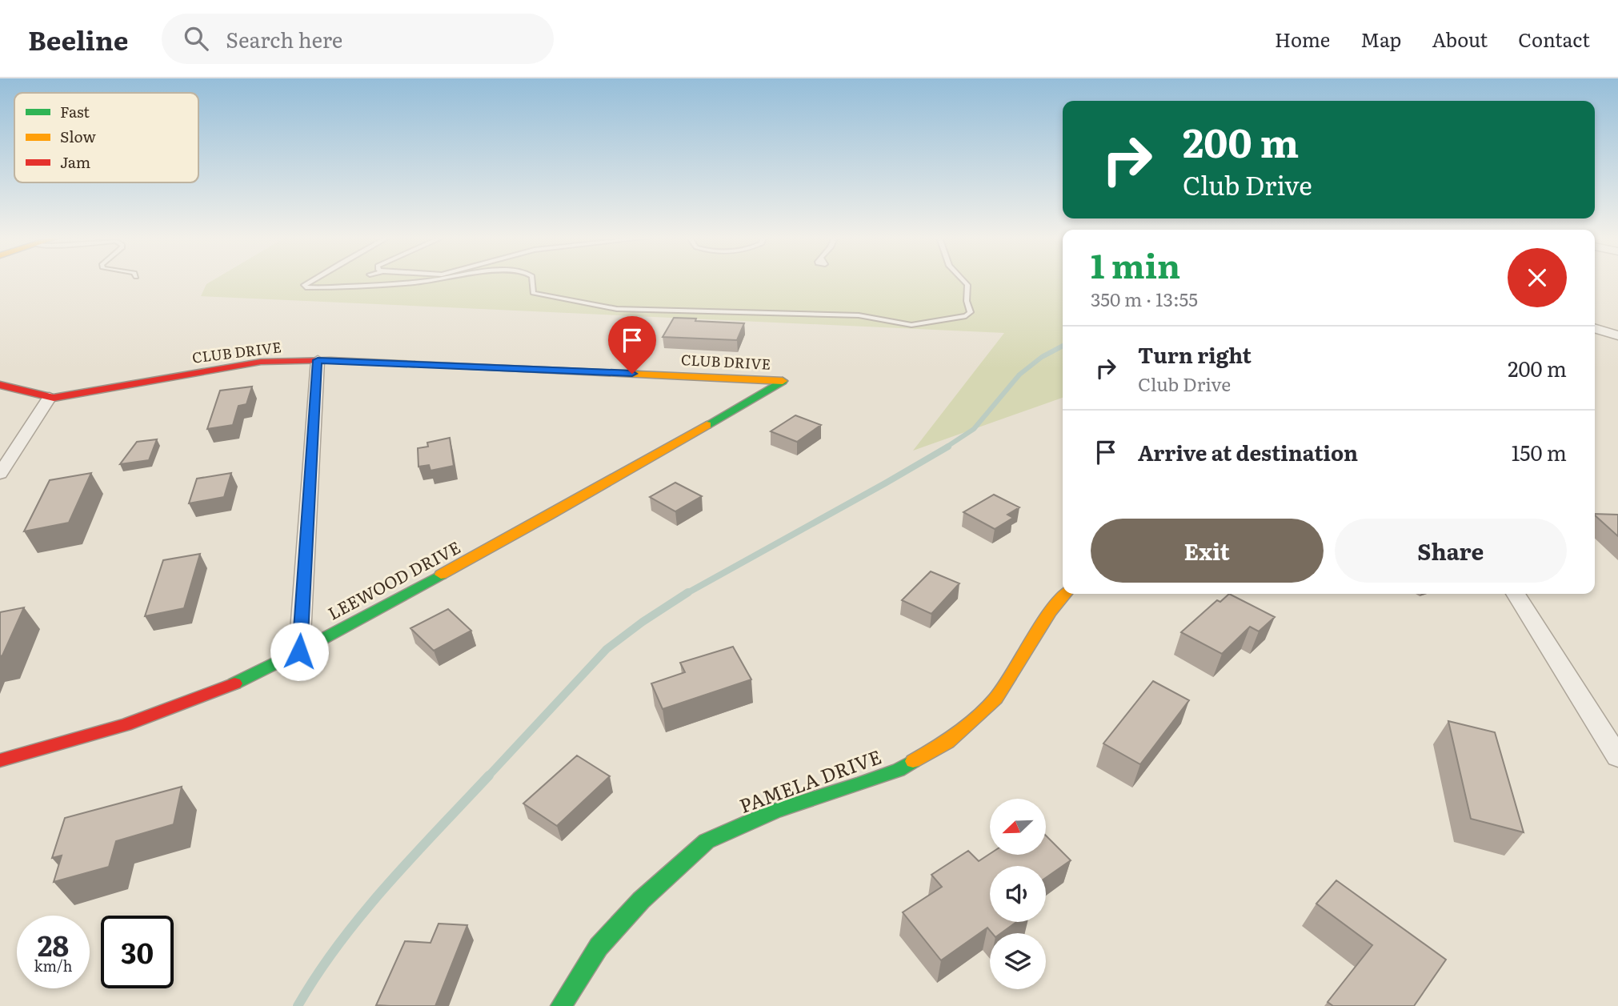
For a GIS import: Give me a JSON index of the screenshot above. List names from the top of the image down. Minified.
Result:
{"streets":{"main road":["CLUB DRIVE","LEEWOOD DRIVE","PAMELA DRIVE"]},"crossings":[["CLUB DRIVE","LEEWOOD DRIVE"]],"legend":["Fast","Slow","Jam"],"north":"bottom left","page":{"header":"Beeline","search":"Search here","nav":["Home","Map","About","Contact"],"turn":["200 m","Club Drive"],"heading":["1 min","350 m · 13:55"],"list":[{"name":"Turn right","note":"Club Drive","value":"200 m"},{"name":"Arrive at destination","value":"150 m"}],"buttons":["Exit","Share"],"speed":"28 km/h","limit":"30"}}
